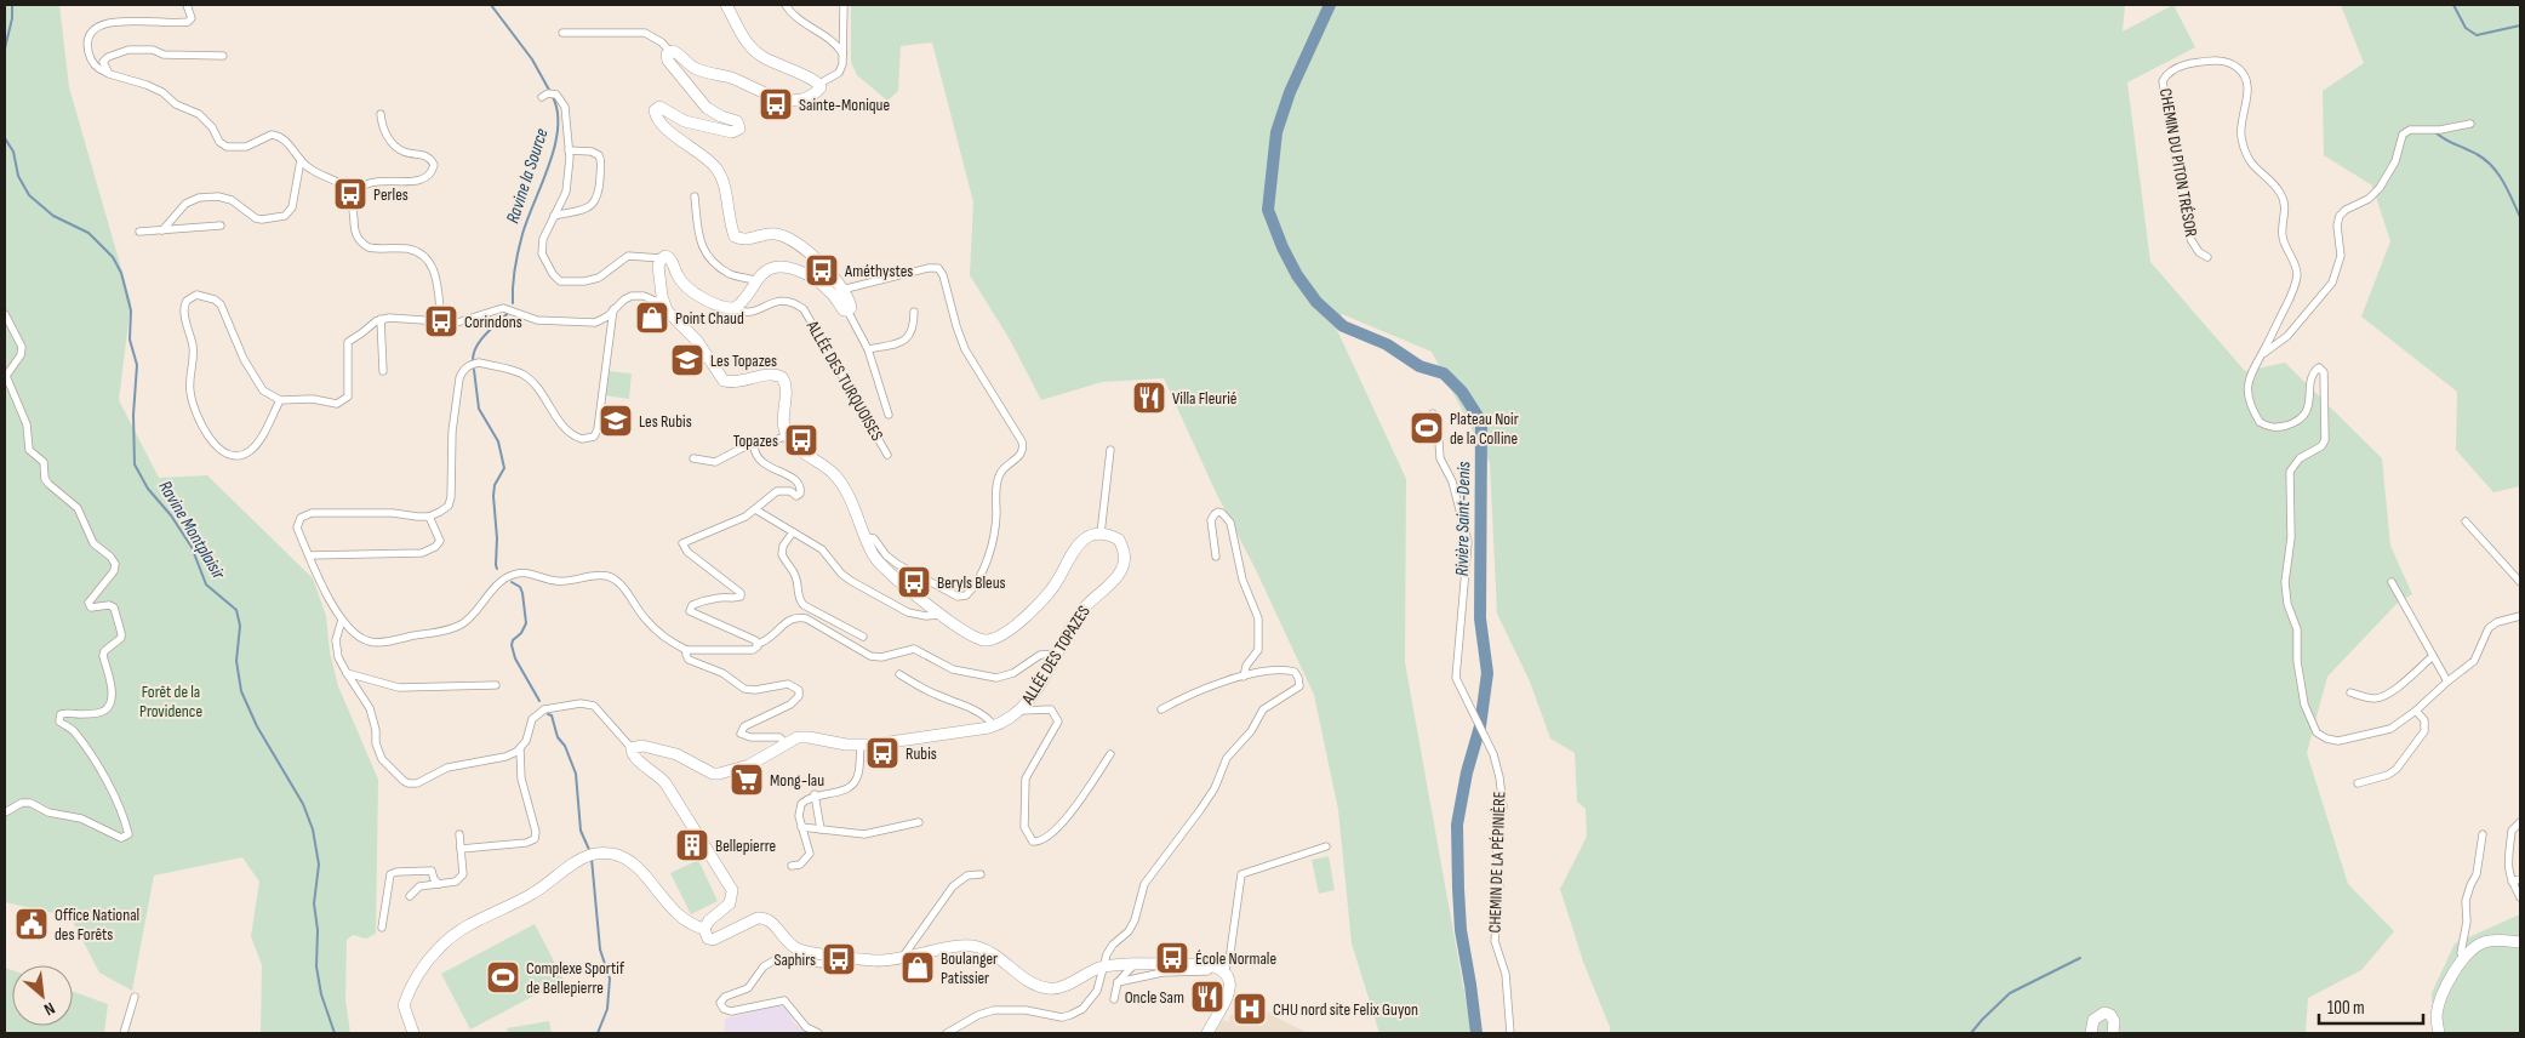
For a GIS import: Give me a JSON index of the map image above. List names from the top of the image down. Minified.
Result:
{"streets":{"main road":["ALLÉE DES TOPAZES"],"street":["CHEMIN DU PITON TRÉSOR","ALLÉE DES TURQUOISES","CHEMIN DE LA PÉPINIÈRE"]},"water":["Ravine la Source","Rivière Saint-Denis","Ravine Montplaisir"],"parks":["Forêt de la Providence"],"places":{"bus stop":["Sainte-Monique","Perles","Améthystes","Corindons","Topazes","Beryls Bleus","Rubis","École Normale","Saphirs"],"shop":["Point Chaud","Boulanger Patissier"],"school or university":["Les Topazes","Les Rubis"],"restaurant":["Villa Fleurié","Oncle Sam"],"sports":["Plateau Noir de la Colline","Complexe Sportif de Bellepierre"],"supermarket":["Mong-lau"],"building":["Bellepierre"],"public building":["Office National des Forêts"],"hospital":["CHU nord site Felix Guyon"]},"scale_bar":"100 m","north":"bottom right"}
